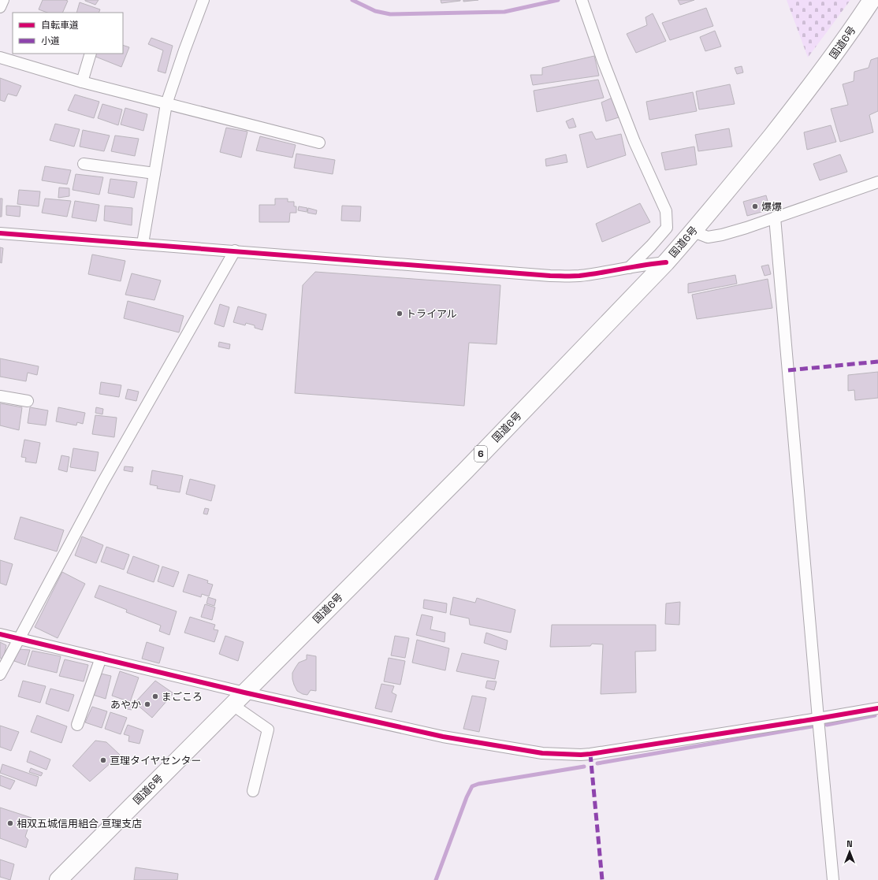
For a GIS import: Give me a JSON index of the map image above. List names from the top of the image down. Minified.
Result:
{"streets":{"highway":["国道6号","6"]},"places":["爆爆","トライアル","まごころ","あやか","亘理タイヤセンター","相双五城信用組合 亘理支店"],"legend":["自転車道","小道"],"north":"top"}
